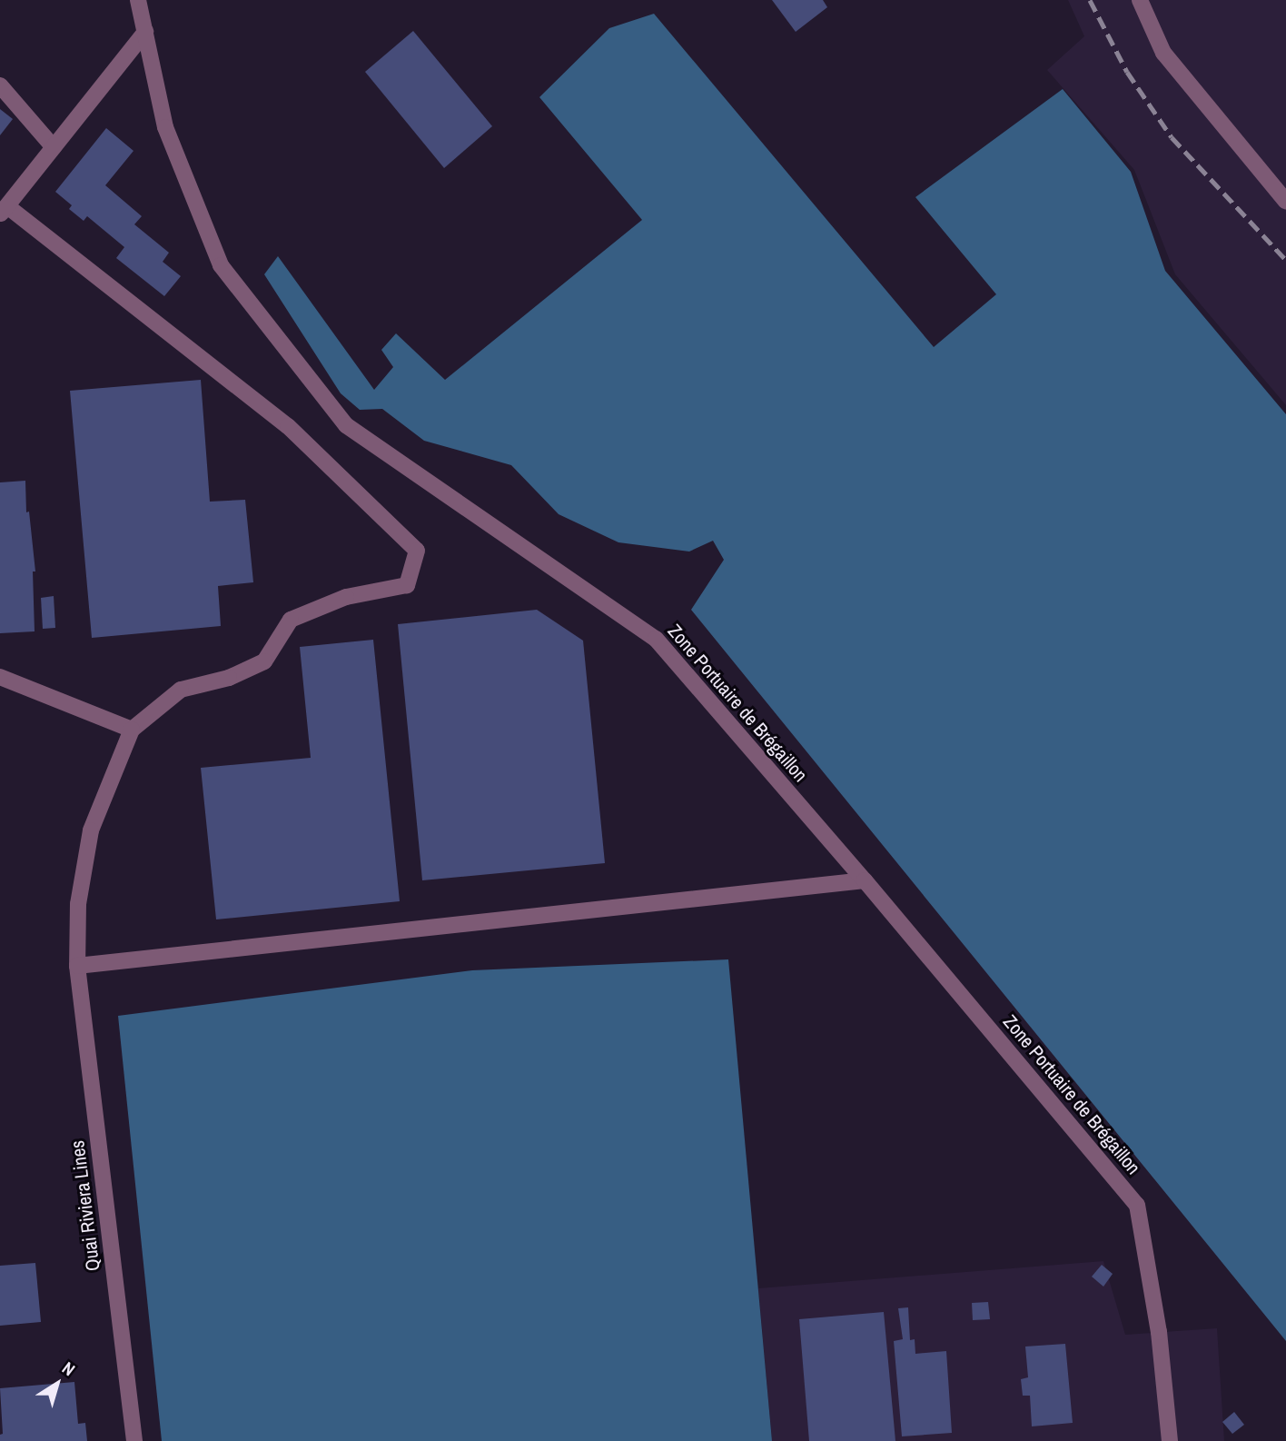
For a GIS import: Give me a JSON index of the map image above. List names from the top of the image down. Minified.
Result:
{"streets":{"street":["Zone Portuaire de Brégaillon","Quai Riviera Lines"]},"north":"top right"}
